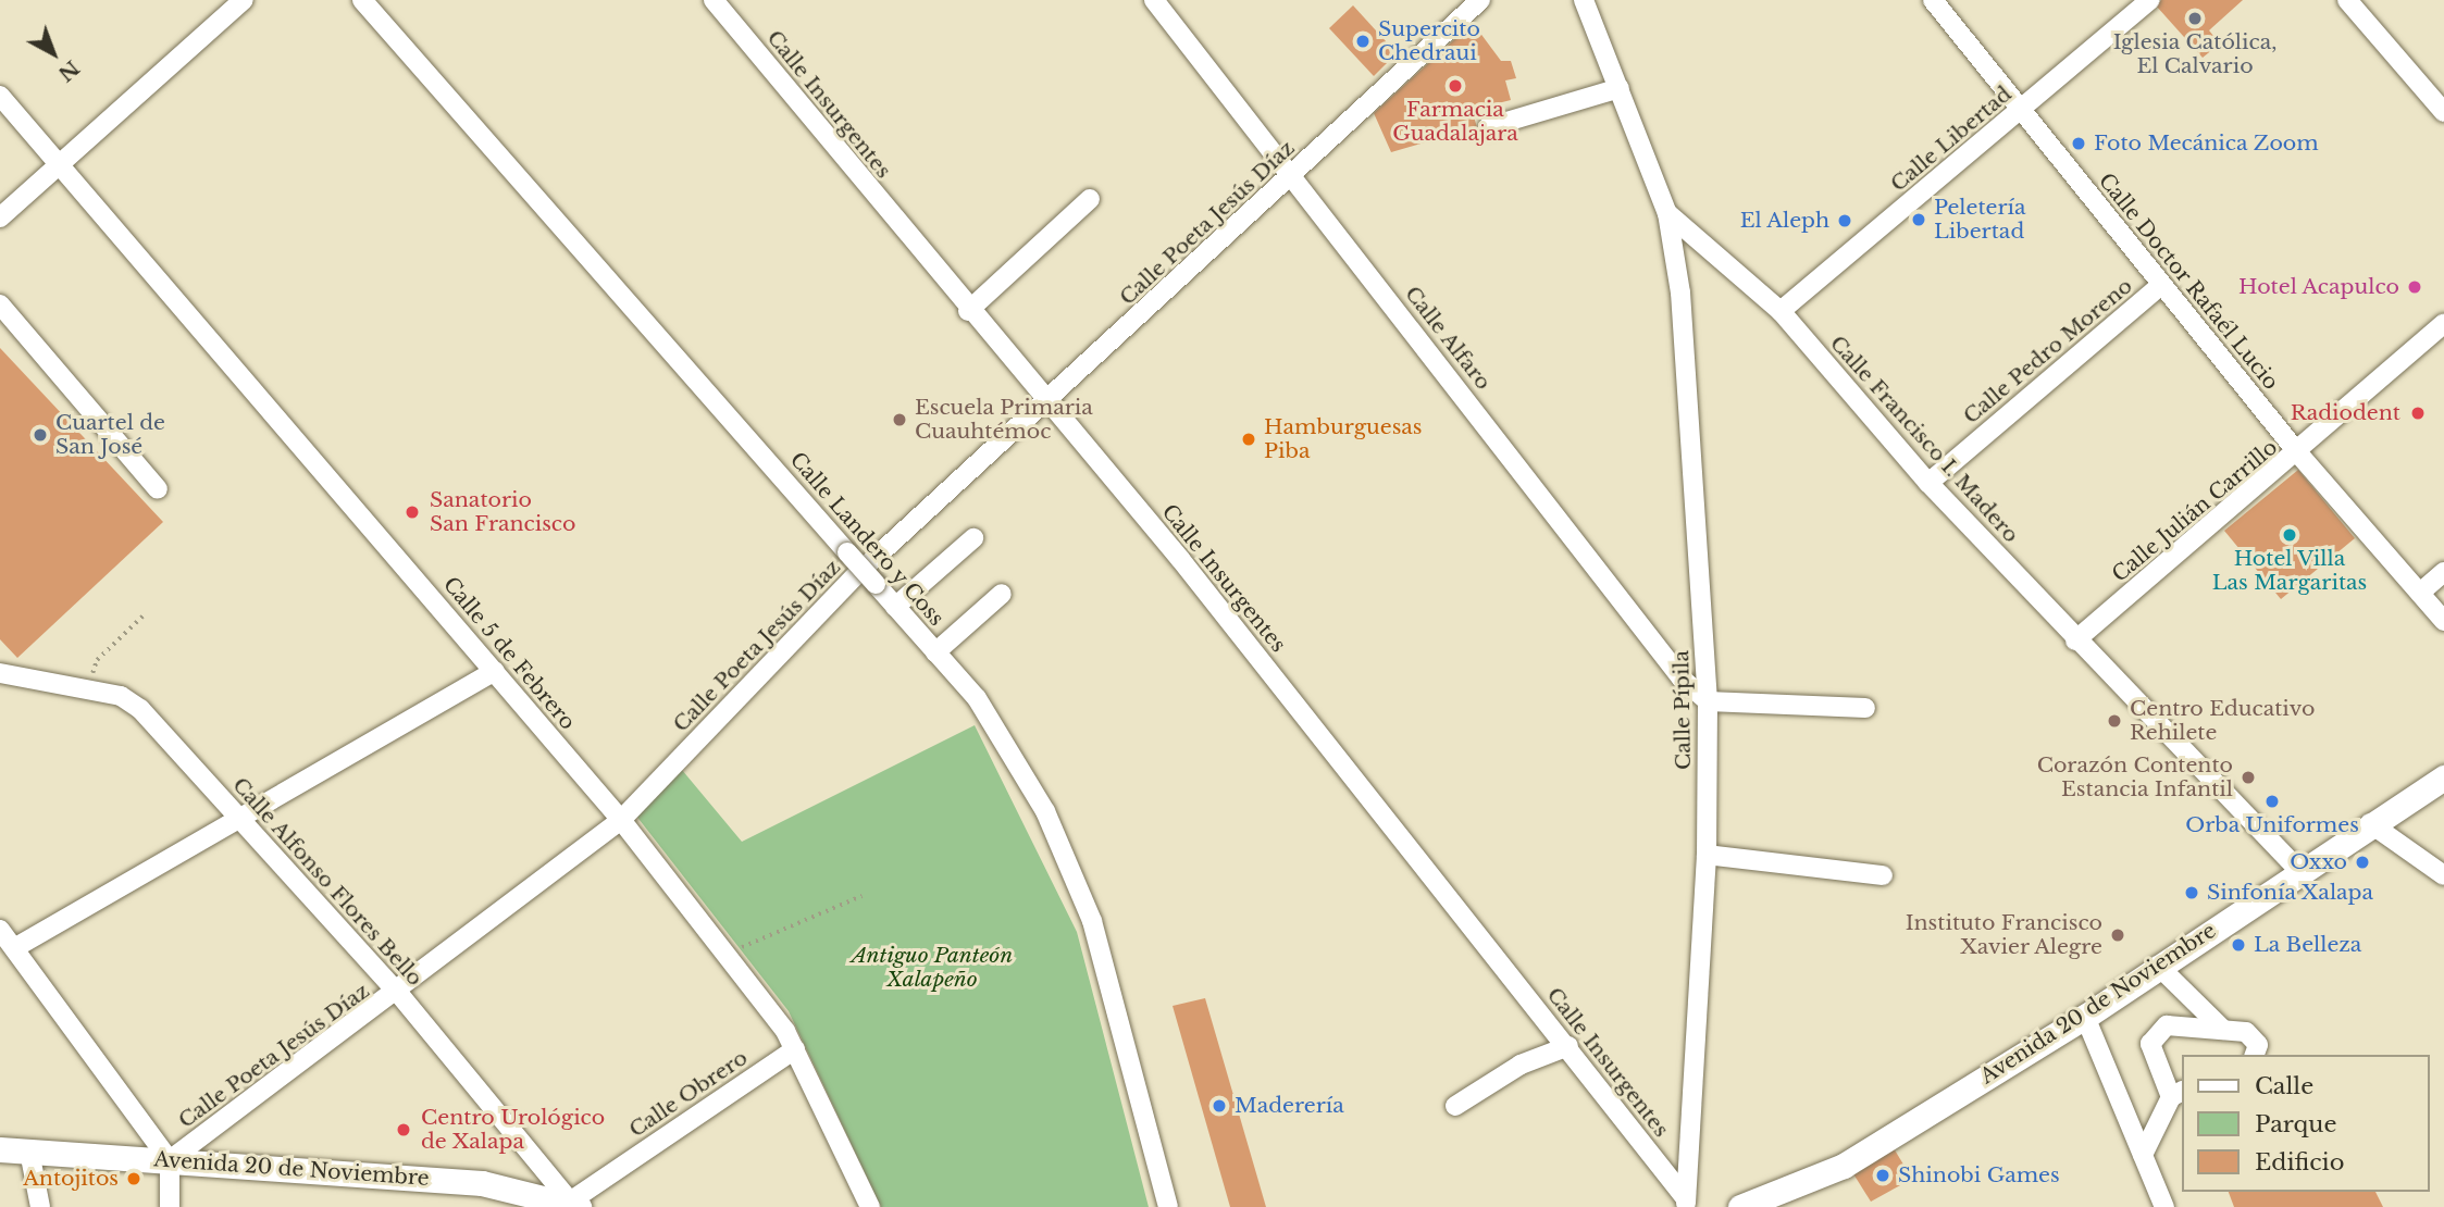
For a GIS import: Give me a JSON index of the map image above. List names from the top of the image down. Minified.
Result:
{"streets":{"main road":["Avenida 20 de Noviembre"],"street":["Calle Insurgentes","Calle Libertad","Calle Poeta Jesús Díaz","Calle Doctor Rafaél Lucio","Calle Alfaro","Calle Pedro Moreno","Calle Francisco I. Madero","Calle Julián Carrillo","Calle Landero y Coss","Calle 5 de Febrero","Calle Pípila","Calle Alfonso Flores Bello","Calle Obrero"]},"crossings":[["Calle Insurgentes","Calle Poeta Jesús Díaz"],["Calle Insurgentes","Calle Pípila"],["Calle Libertad","Calle Doctor Rafaél Lucio"],["Calle Libertad","Calle Francisco I. Madero"],["Calle Poeta Jesús Díaz","Calle Alfaro"],["Calle Poeta Jesús Díaz","Calle 5 de Febrero"],["Calle Poeta Jesús Díaz","Calle Alfonso Flores Bello"],["Calle Poeta Jesús Díaz","Avenida 20 de Noviembre"],["Calle Doctor Rafaél Lucio","Calle Pedro Moreno"],["Calle Doctor Rafaél Lucio","Calle Julián Carrillo"],["Calle Alfaro","Calle Pípila"],["Calle Pedro Moreno","Calle Francisco I. Madero"],["Calle Francisco I. Madero","Calle Julián Carrillo"],["Calle Francisco I. Madero","Calle Pípila"],["Calle Francisco I. Madero","Avenida 20 de Noviembre"],["Calle 5 de Febrero","Calle Obrero"],["Calle Alfonso Flores Bello","Avenida 20 de Noviembre"],["Calle Alfonso Flores Bello","Calle Obrero"],["Avenida 20 de Noviembre","Calle Obrero"]],"parks":["Antiguo Panteón Xalapeño"],"places":["Iglesia Católica, El Calvario","Supercito Chedraui","Farmacia Guadalajara","Foto Mecánica Zoom","Peletería Libertad","El Aleph","Hotel Acapulco","Radiodent","Escuela Primaria Cuauhtémoc","Cuartel de San José","Hamburguesas Piba","Sanatorio San Francisco","Hotel Villa Las Margaritas","Centro Educativo Rehilete","Corazón Contento Estancia Infantil","Orba Uniformes","Oxxo","Sinfonía Xalapa","Instituto Francisco Xavier Alegre","La Belleza","Maderería","Centro Urológico de Xalapa","Shinobi Games","Antojitos"],"legend":["Calle","Parque","Edificio"],"north":"bottom right"}
